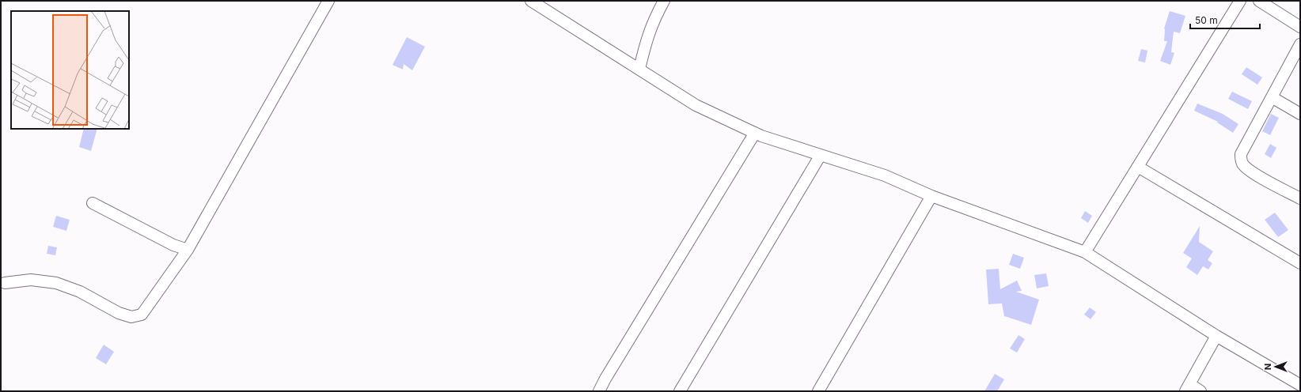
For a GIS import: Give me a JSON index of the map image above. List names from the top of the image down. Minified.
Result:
{"scale_bar":"50 m","north":"left"}
